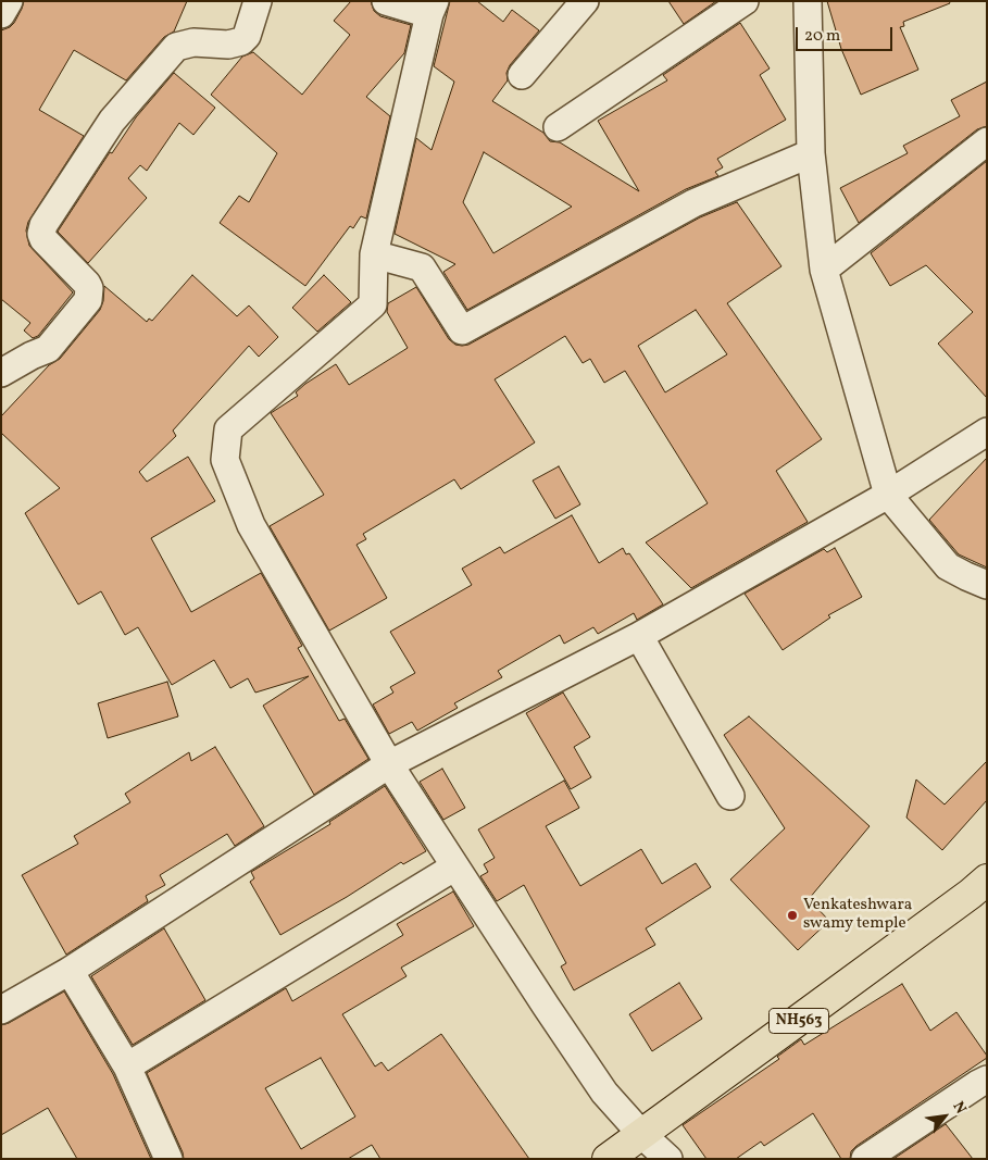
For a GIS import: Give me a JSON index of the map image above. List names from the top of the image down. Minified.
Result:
{"streets":{"highway":["NH563"]},"places":["Venkateshwara swamy temple"],"scale_bar":"20 m","north":"top right"}
